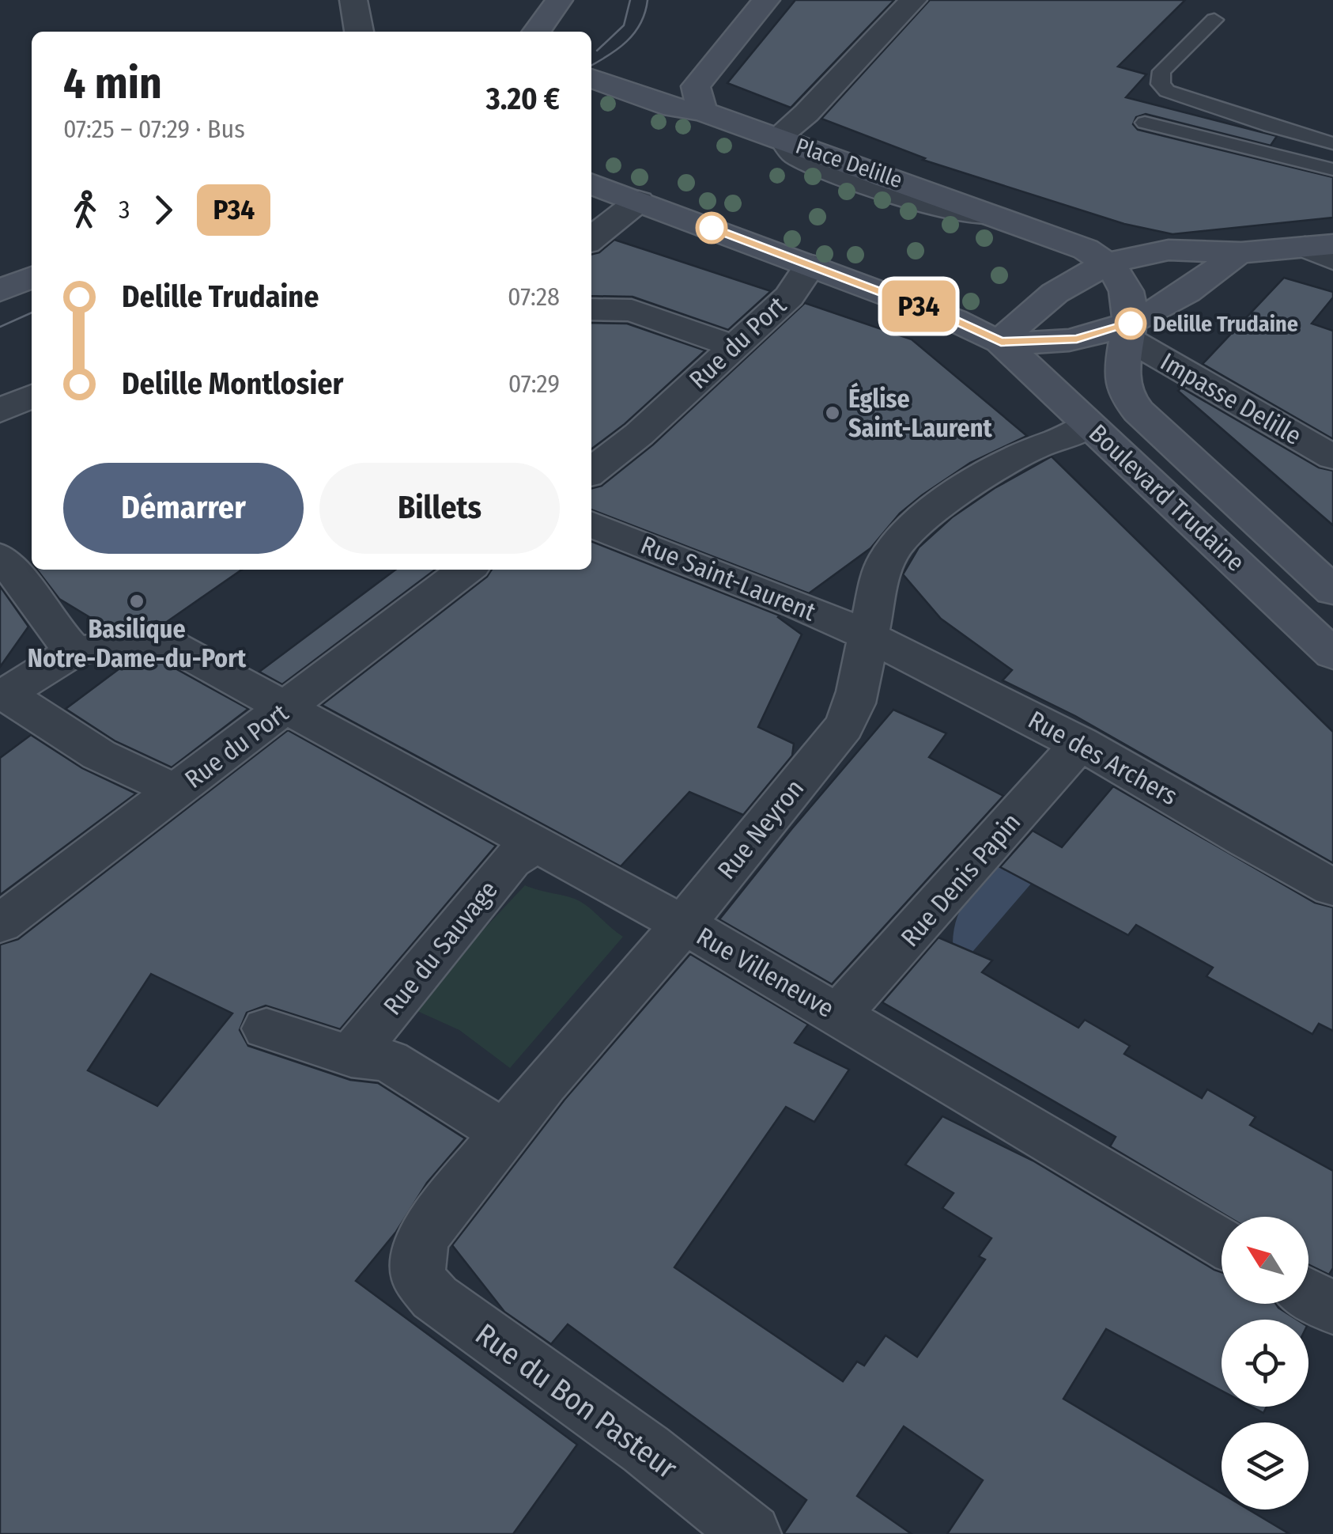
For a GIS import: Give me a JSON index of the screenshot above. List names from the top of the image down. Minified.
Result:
{"streets":{"main road":["Place Delille","Boulevard Trudaine"],"street":["Rue du Port","Impasse Delille","Rue Saint-Laurent","Rue des Archers","Rue Neyron","Rue Denis Papin","Rue du Sauvage","Rue Villeneuve","Rue du Bon Pasteur"]},"crossings":[["Place Delille","Impasse Delille"],["Place Delille","Boulevard Trudaine"],["Rue du Port","Rue Villeneuve"],["Impasse Delille","Boulevard Trudaine"],["Boulevard Trudaine","Rue Neyron"],["Rue Saint-Laurent","Rue des Archers"],["Rue Saint-Laurent","Rue Neyron"],["Rue des Archers","Rue Neyron"],["Rue des Archers","Rue Denis Papin"],["Rue Neyron","Rue Villeneuve"],["Rue Neyron","Rue du Bon Pasteur"],["Rue Denis Papin","Rue Villeneuve"],["Rue du Sauvage","Rue Villeneuve"]],"places":["Delille Trudaine","Église Saint-Laurent","Basilique Notre-Dame-du-Port"],"lines":["bus line P34"],"north":"top left","page":{"on_map":"P34","heading":["4 min","07:25 – 07:29 · Bus","3.20 €"],"legs":["3","P34"],"list":[{"name":"Delille Trudaine","value":"07:28"},{"name":"Delille Montlosier","value":"07:29"}],"buttons":["Démarrer","Billets"]}}
